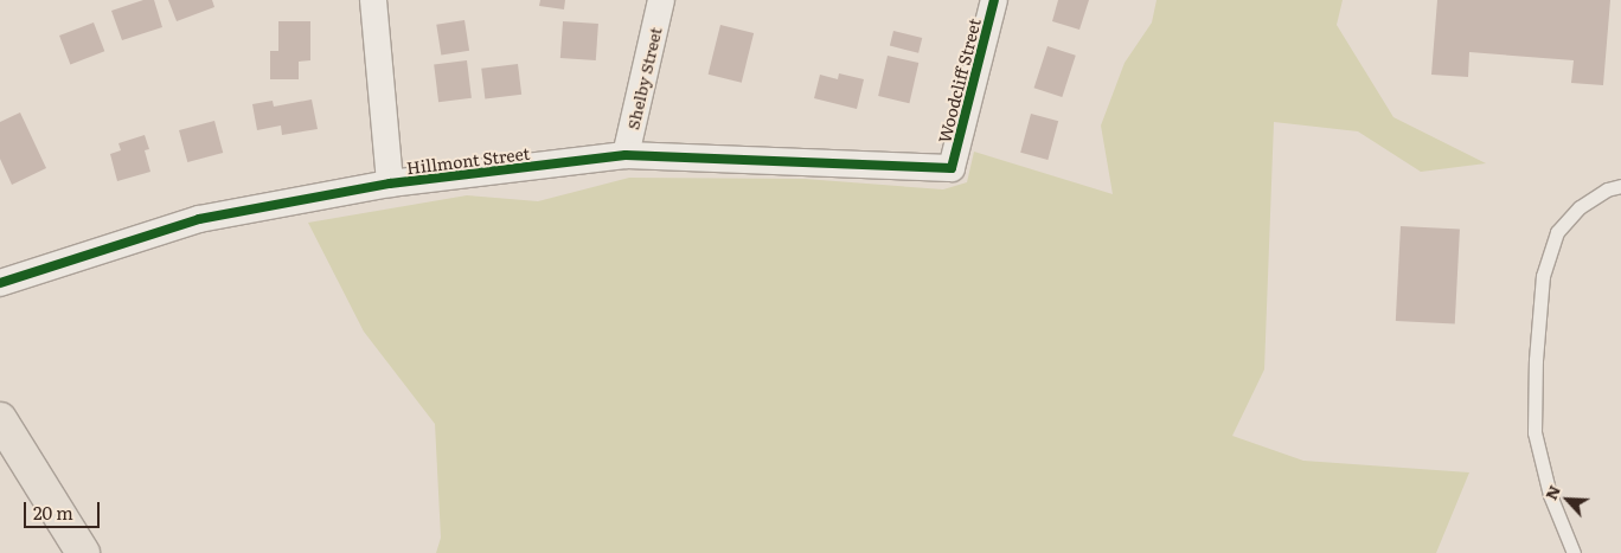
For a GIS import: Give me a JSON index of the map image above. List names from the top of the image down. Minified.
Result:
{"streets":{"street":["Shelby Street","Woodcliff Street","Hillmont Street"]},"crossings":[["Shelby Street","Hillmont Street"],["Woodcliff Street","Hillmont Street"]],"scale_bar":"20 m","north":"top left"}
